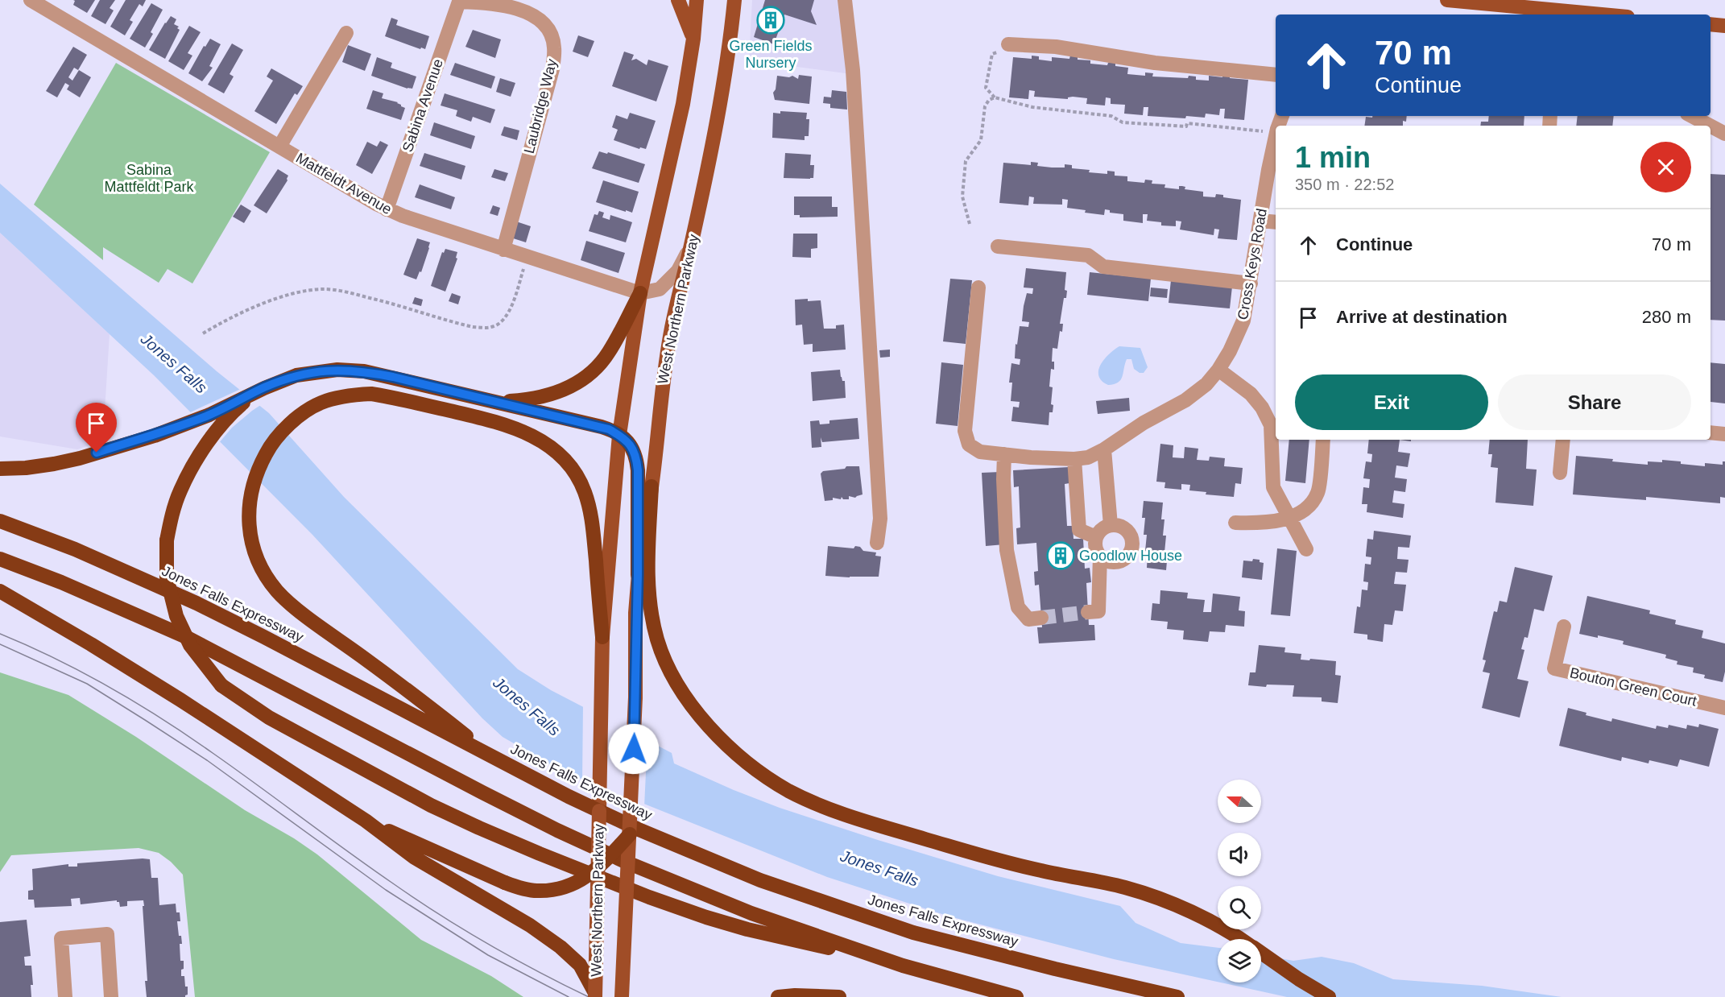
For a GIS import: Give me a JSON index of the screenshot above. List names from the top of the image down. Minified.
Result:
{"streets":{"highway":["Jones Falls Expressway"],"main road":["West Northern Parkway"],"street":["Sabina Avenue","Laubridge Way","Mattfeldt Avenue","Cross Keys Road","Bouton Green Court"]},"crossings":[["Sabina Avenue","Laubridge Way"],["Sabina Avenue","Mattfeldt Avenue"],["Laubridge Way","Mattfeldt Avenue"],["Mattfeldt Avenue","West Northern Parkway"]],"water":["Jones Falls"],"parks":["Sabina Mattfeldt Park"],"places":{"building":["Green Fields Nursery","Goodlow House"]},"north":"left","page":{"turn":["70 m","Continue"],"heading":["1 min","350 m · 22:52"],"list":[{"name":"Continue","value":"70 m"},{"name":"Arrive at destination","value":"280 m"}],"buttons":["Exit","Share"]}}
